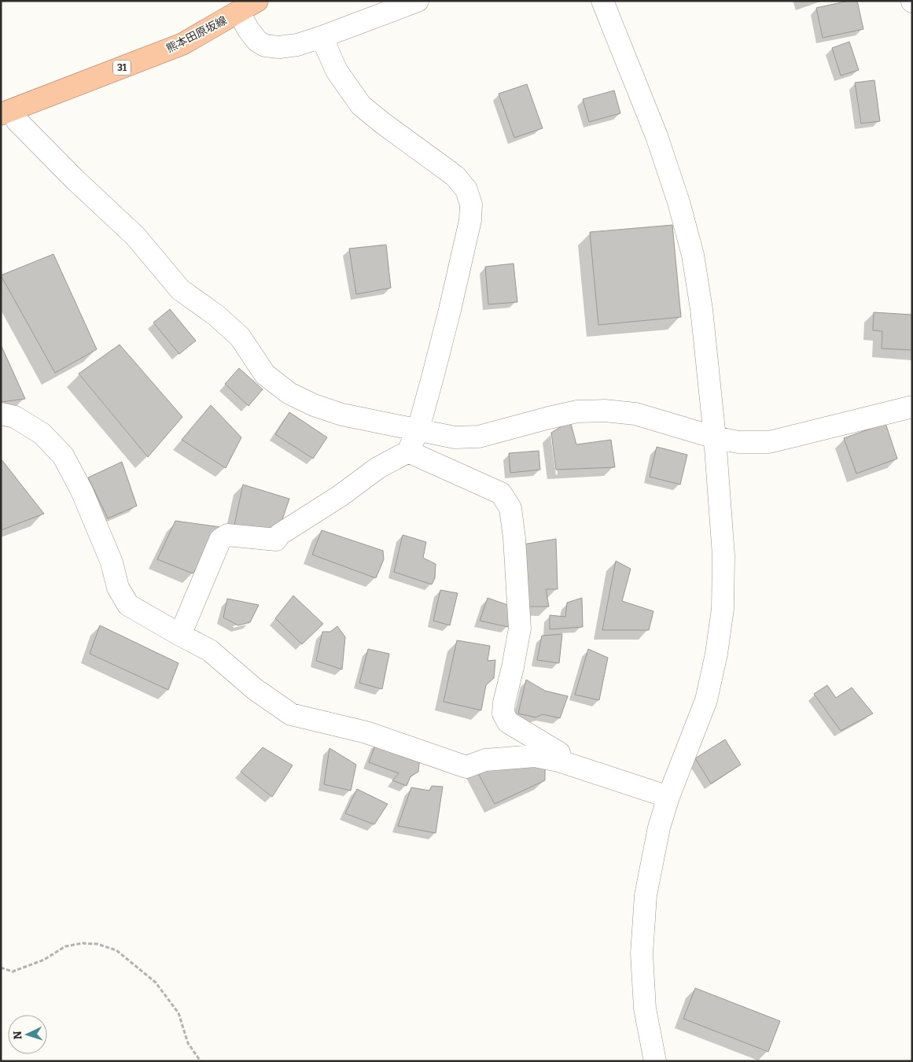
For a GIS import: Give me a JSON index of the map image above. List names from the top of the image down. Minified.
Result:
{"streets":{"main road":["熊本田原坂線","31"]},"north":"left"}
